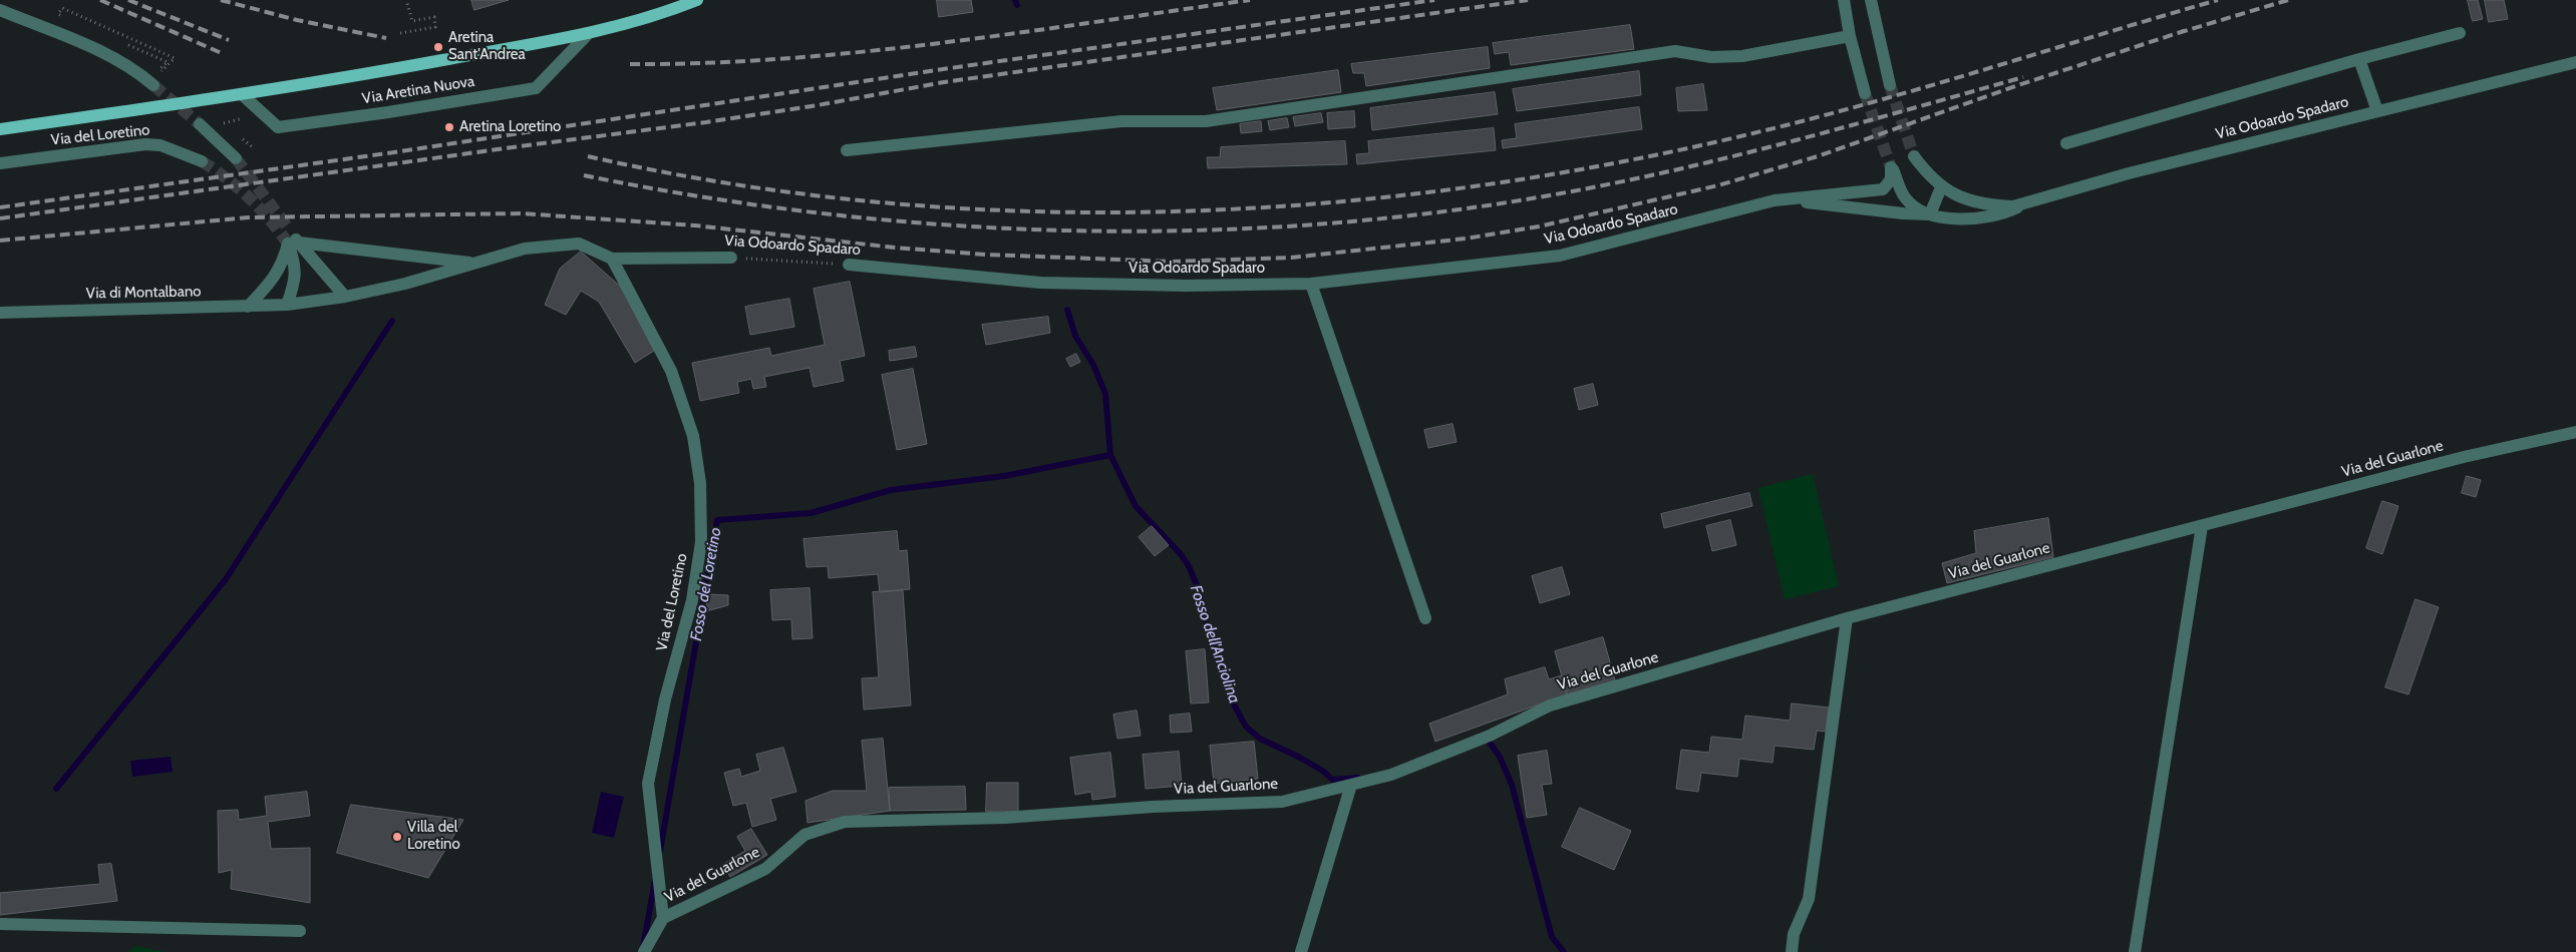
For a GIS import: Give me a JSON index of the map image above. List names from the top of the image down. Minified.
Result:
{"streets":{"main road":["Via Aretina Nuova"],"street":["Via Odoardo Spadaro","Via del Loretino","Via di Montalbano","Via del Guarlone"]},"crossings":[["Via Odoardo Spadaro","Via del Loretino"],["Via del Loretino","Via del Guarlone"]],"water":["Fosso del Loretino","Fosso dell'Anciolina"],"places":["Aretina Sant'Andrea","Aretina Loretino","Villa del Loretino"]}
